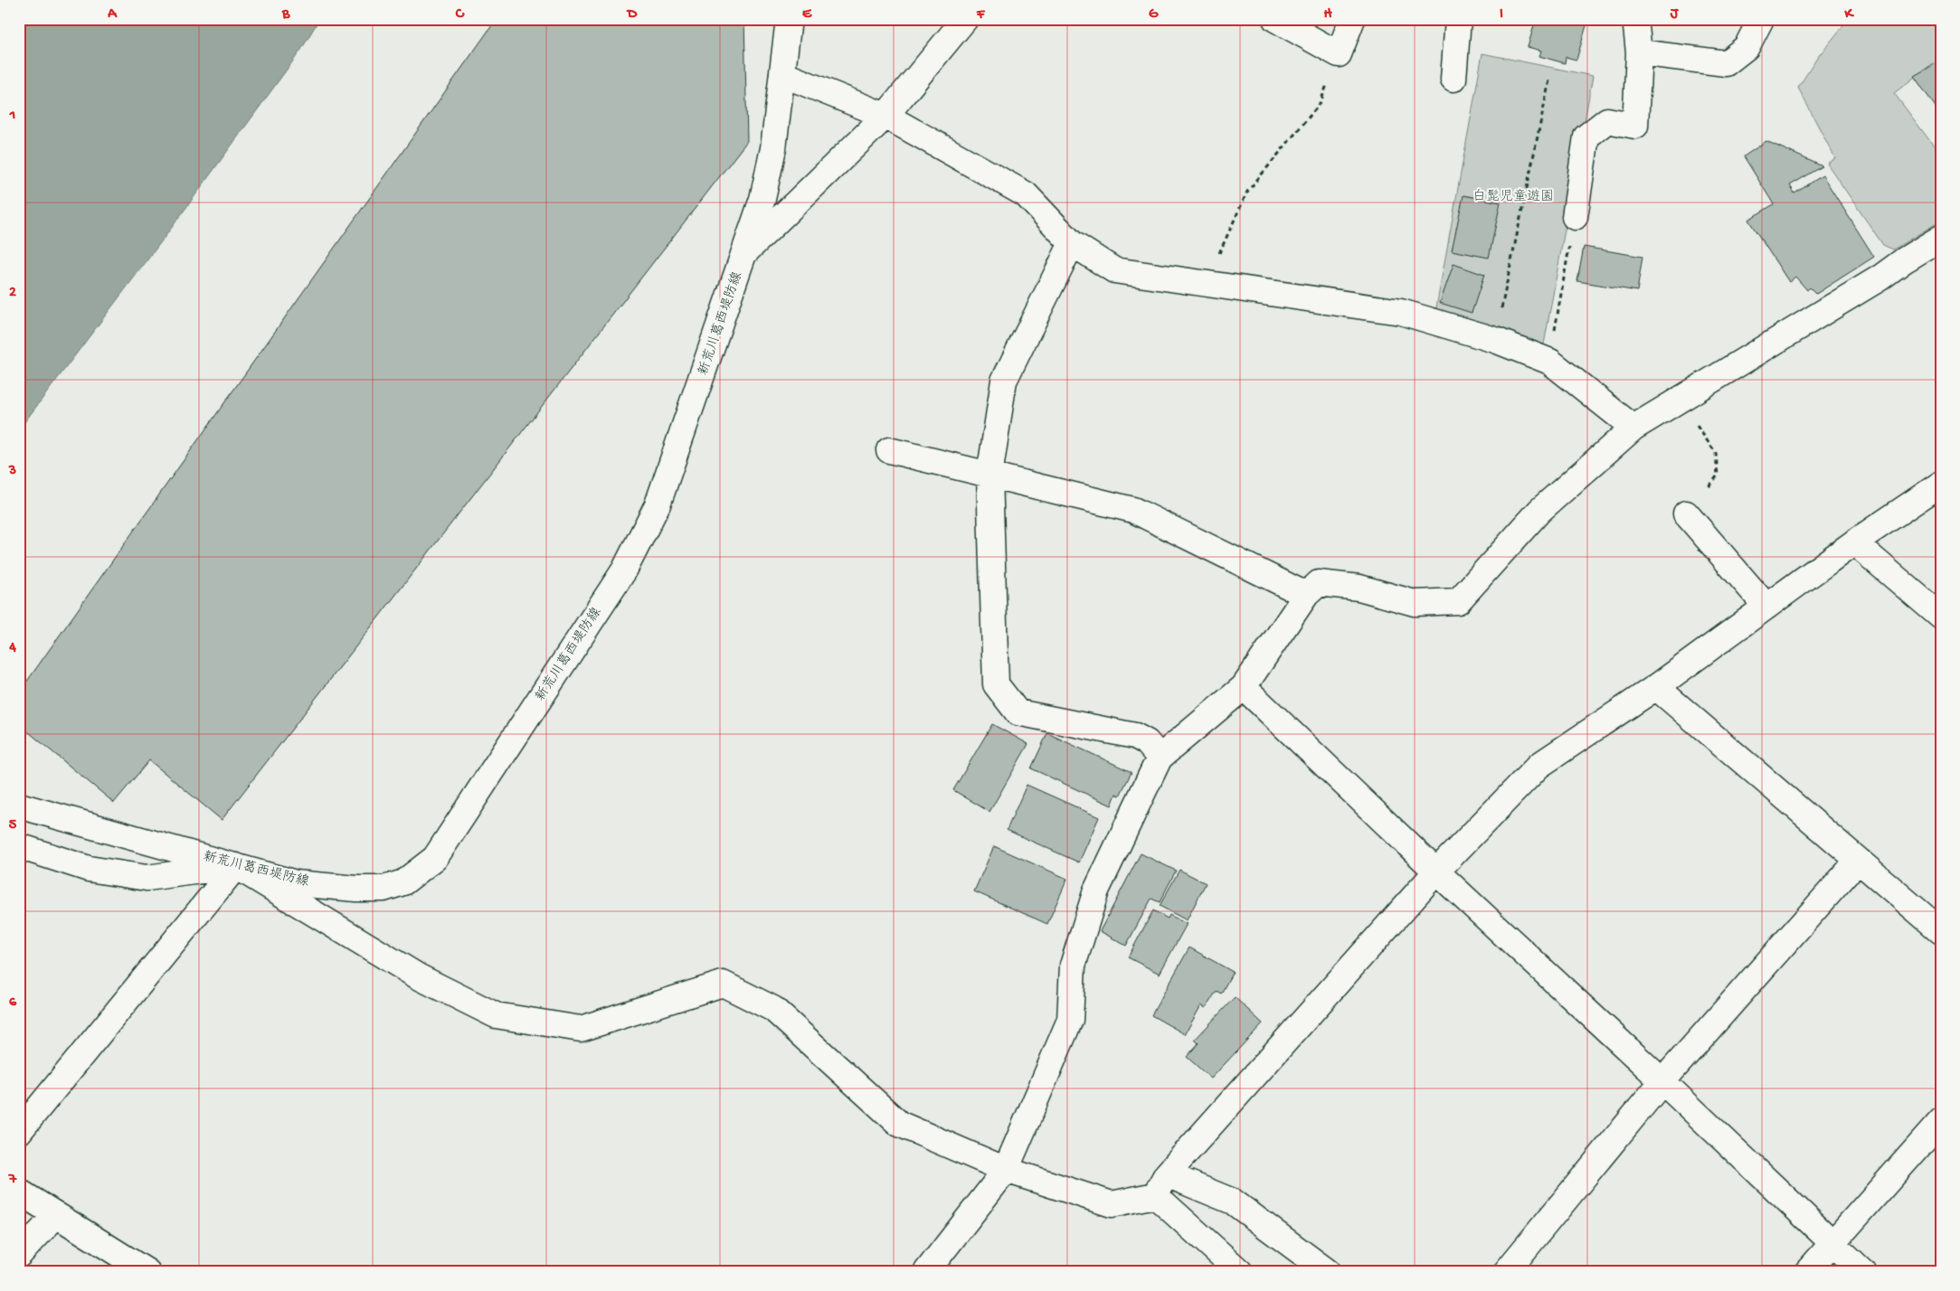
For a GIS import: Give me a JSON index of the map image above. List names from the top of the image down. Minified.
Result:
{"streets":{"street":["新荒川葛西堤防線"]},"parks":["白髭児童遊園"],"grid":{"columns":["A","B","C","D","E","F","G","H","I","J","K"],"rows":["1","2","3","4","5","6","7"]}}
